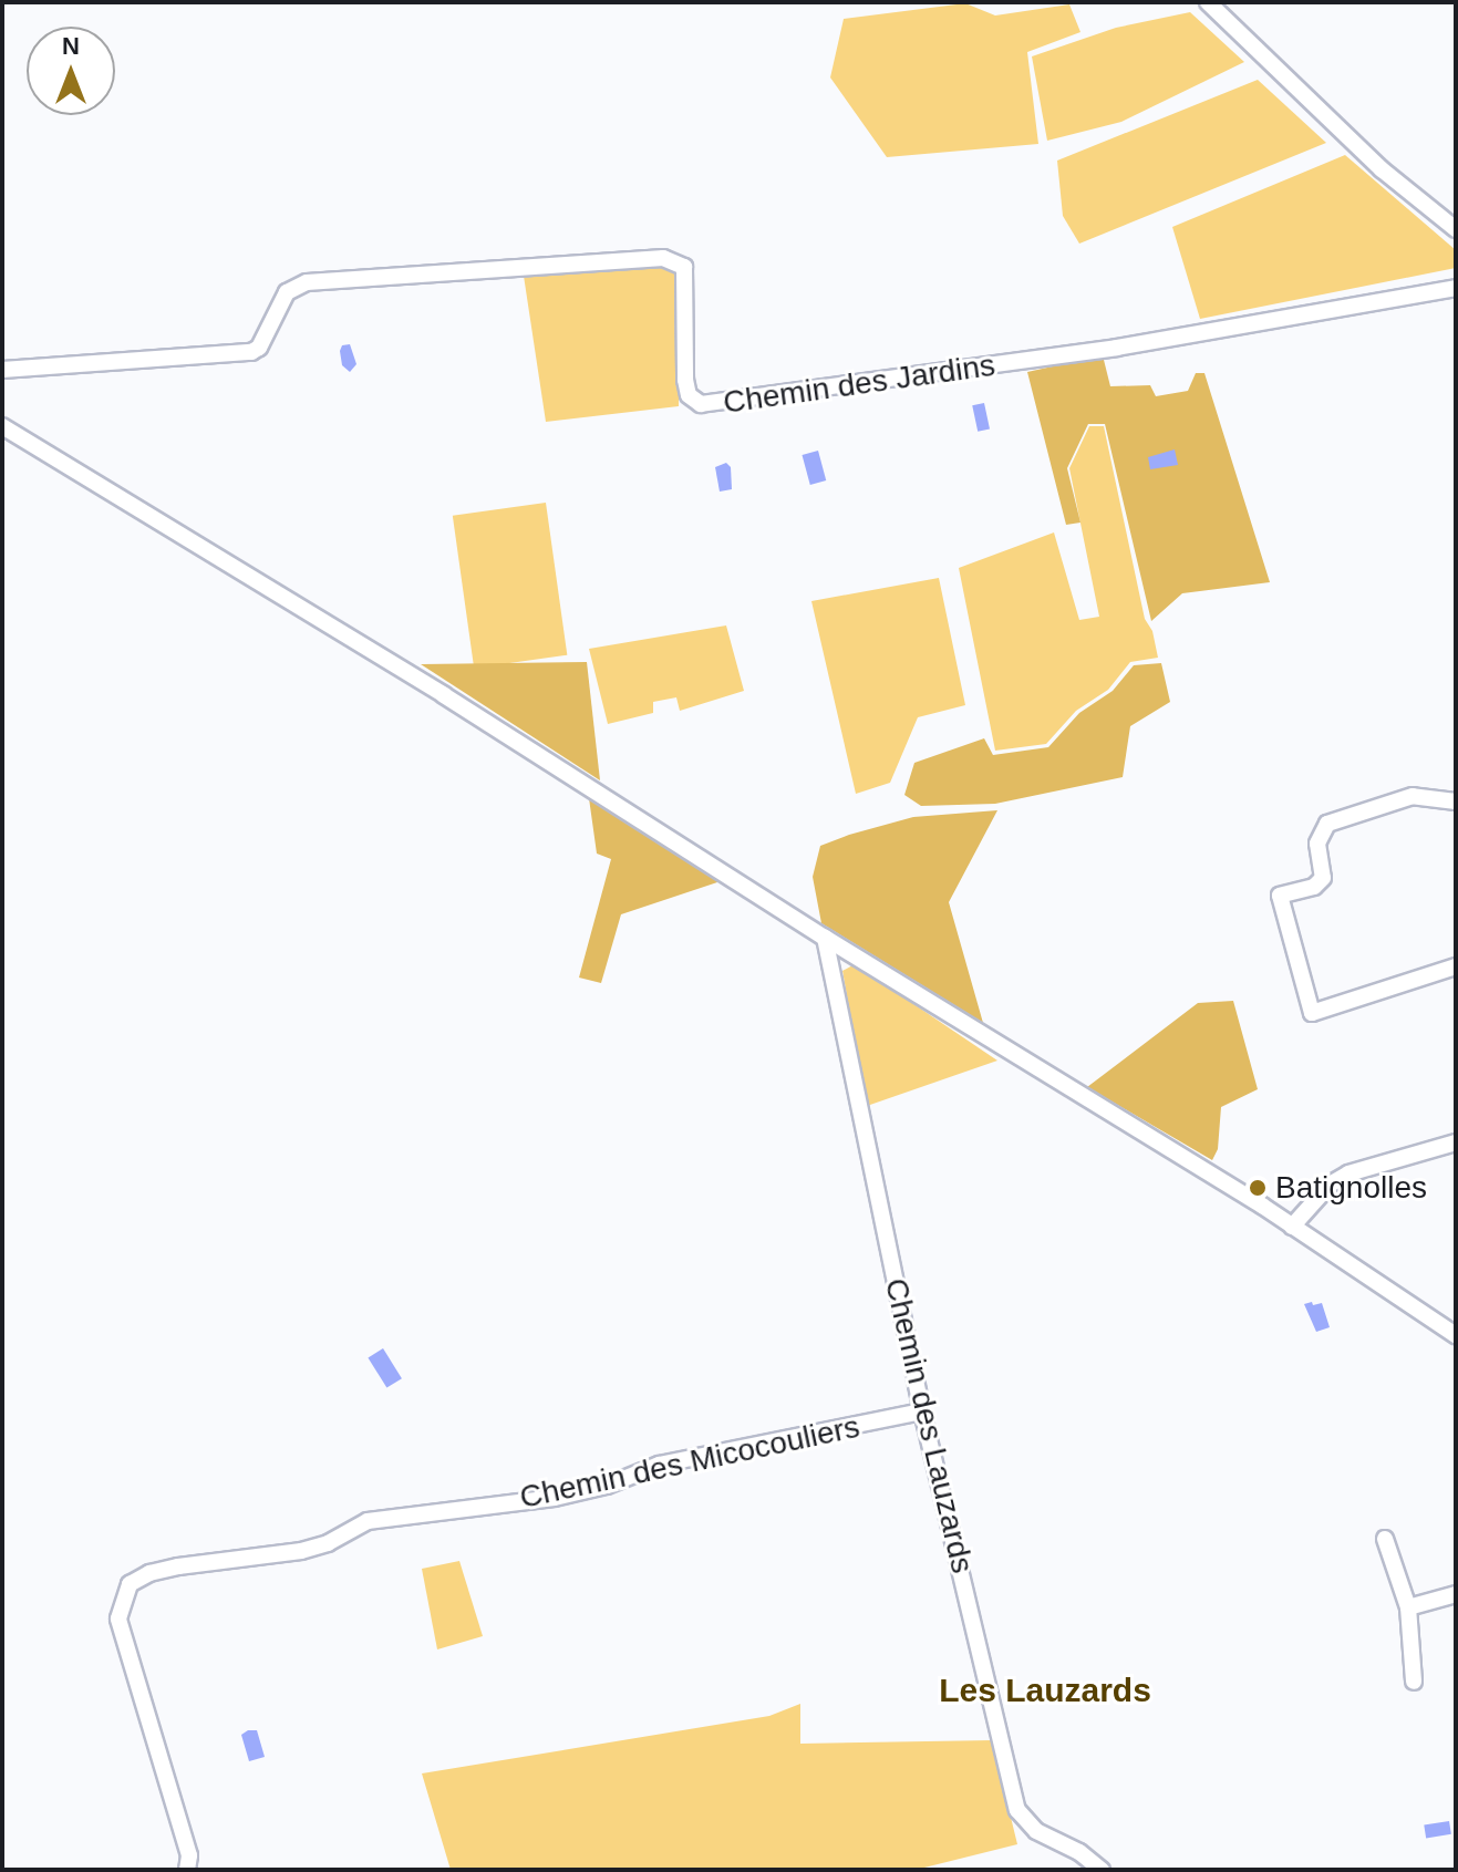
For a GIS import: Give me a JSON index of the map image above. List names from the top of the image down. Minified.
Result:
{"streets":{"street":["Chemin des Jardins","Chemin des Lauzards","Chemin des Micocouliers"]},"crossings":[["Chemin des Lauzards","Chemin des Micocouliers"]],"districts":["Les Lauzards"],"places":["Batignolles"],"north":"top"}
